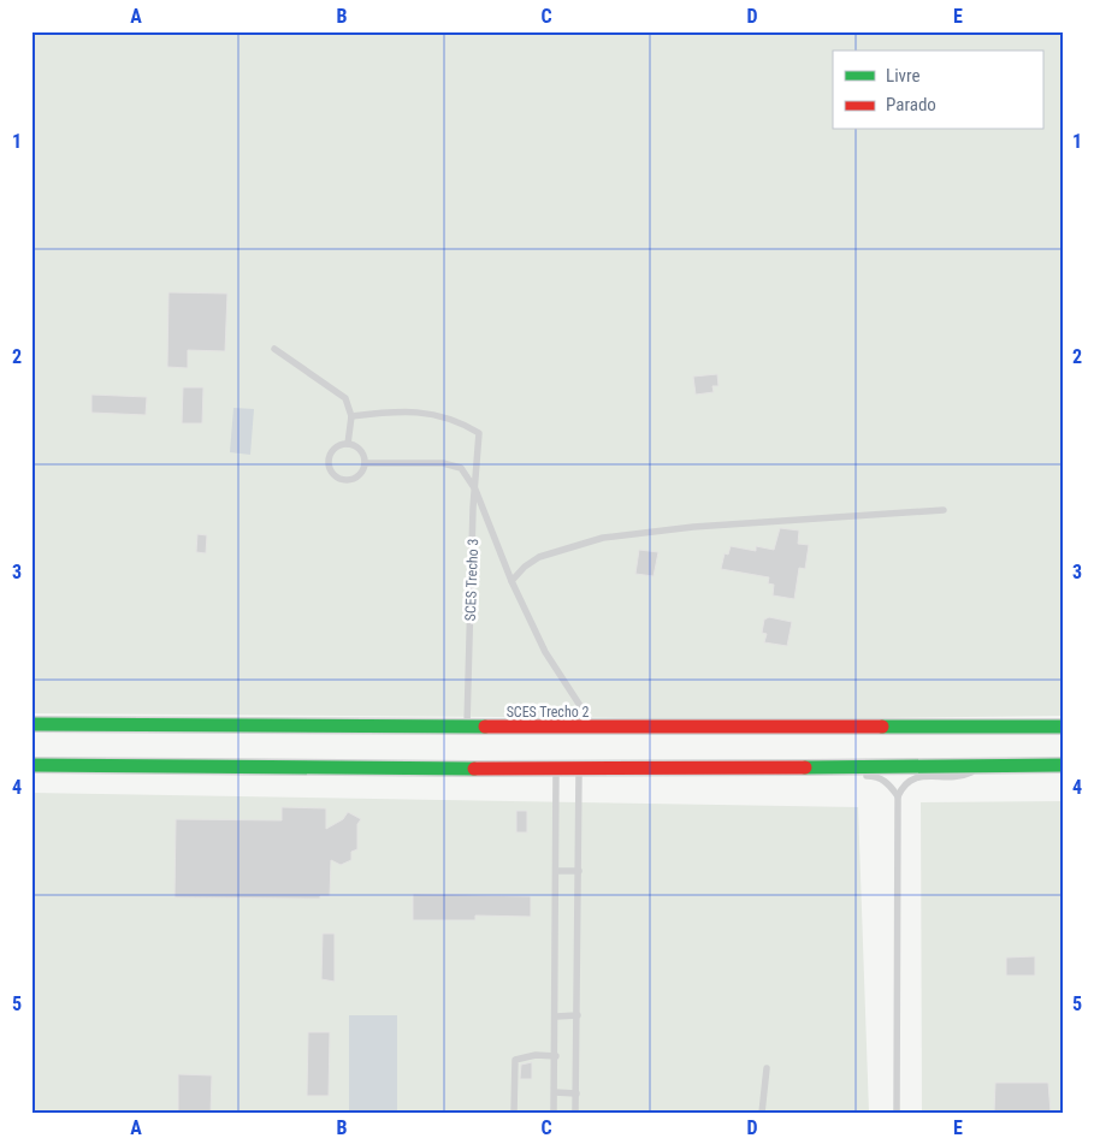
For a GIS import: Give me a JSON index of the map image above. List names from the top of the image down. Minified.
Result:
{"streets":{"main road":["SCES Trecho 2"],"lane":["SCES Trecho 3"]},"crossings":[["SCES Trecho 3","SCES Trecho 2"]],"legend":["Livre","Parado"],"grid":{"columns":["A","B","C","D","E"],"rows":["1","2","3","4","5"]}}
